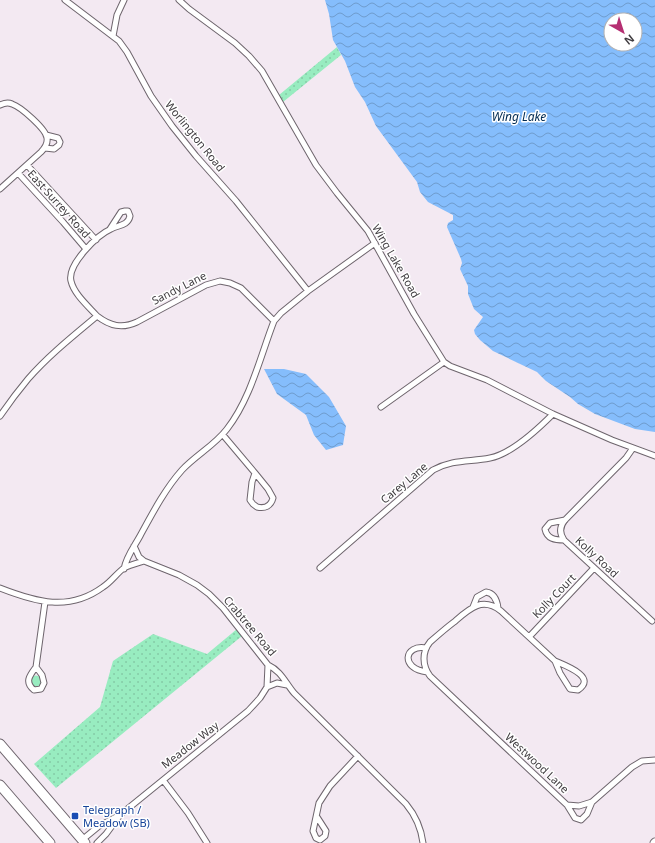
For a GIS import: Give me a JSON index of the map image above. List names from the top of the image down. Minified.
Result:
{"streets":{"street":["Worlington Road","East Surrey Road","Wing Lake Road","Sandy Lane","Carey Lane","Kolly Road","Kolly Court","Crabtree Road","Meadow Way","Westwood Lane"]},"crossings":[["East Surrey Road","Sandy Lane"],["Kolly Road","Kolly Court"]],"water":["Wing Lake"],"places":{"transit":["Telegraph / Meadow (SB)"]},"north":"bottom right"}
